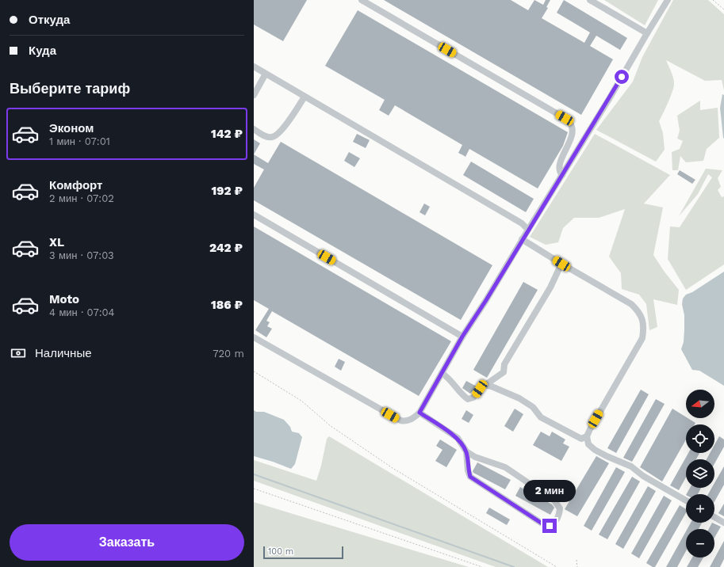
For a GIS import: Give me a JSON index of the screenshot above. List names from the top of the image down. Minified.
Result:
{"scale_bar":"100 m","north":"left","page":{"banner":["Откуда","Куда"],"heading":"Выберите тариф","list":[{"name":"Эконом","note":"1 мин · 07:01","value":"142 ₽"},{"name":"Комфорт","note":"2 мин · 07:02","value":"192 ₽"},{"name":"XL","note":"3 мин · 07:03","value":"242 ₽"},{"name":"Moto","note":"4 мин · 07:04","value":"186 ₽"}],"pay":["Наличные","720 m"],"map_buttons":["+","−"],"bubble":"2 мин","buttons":"Заказать","scale":"100 m"}}
